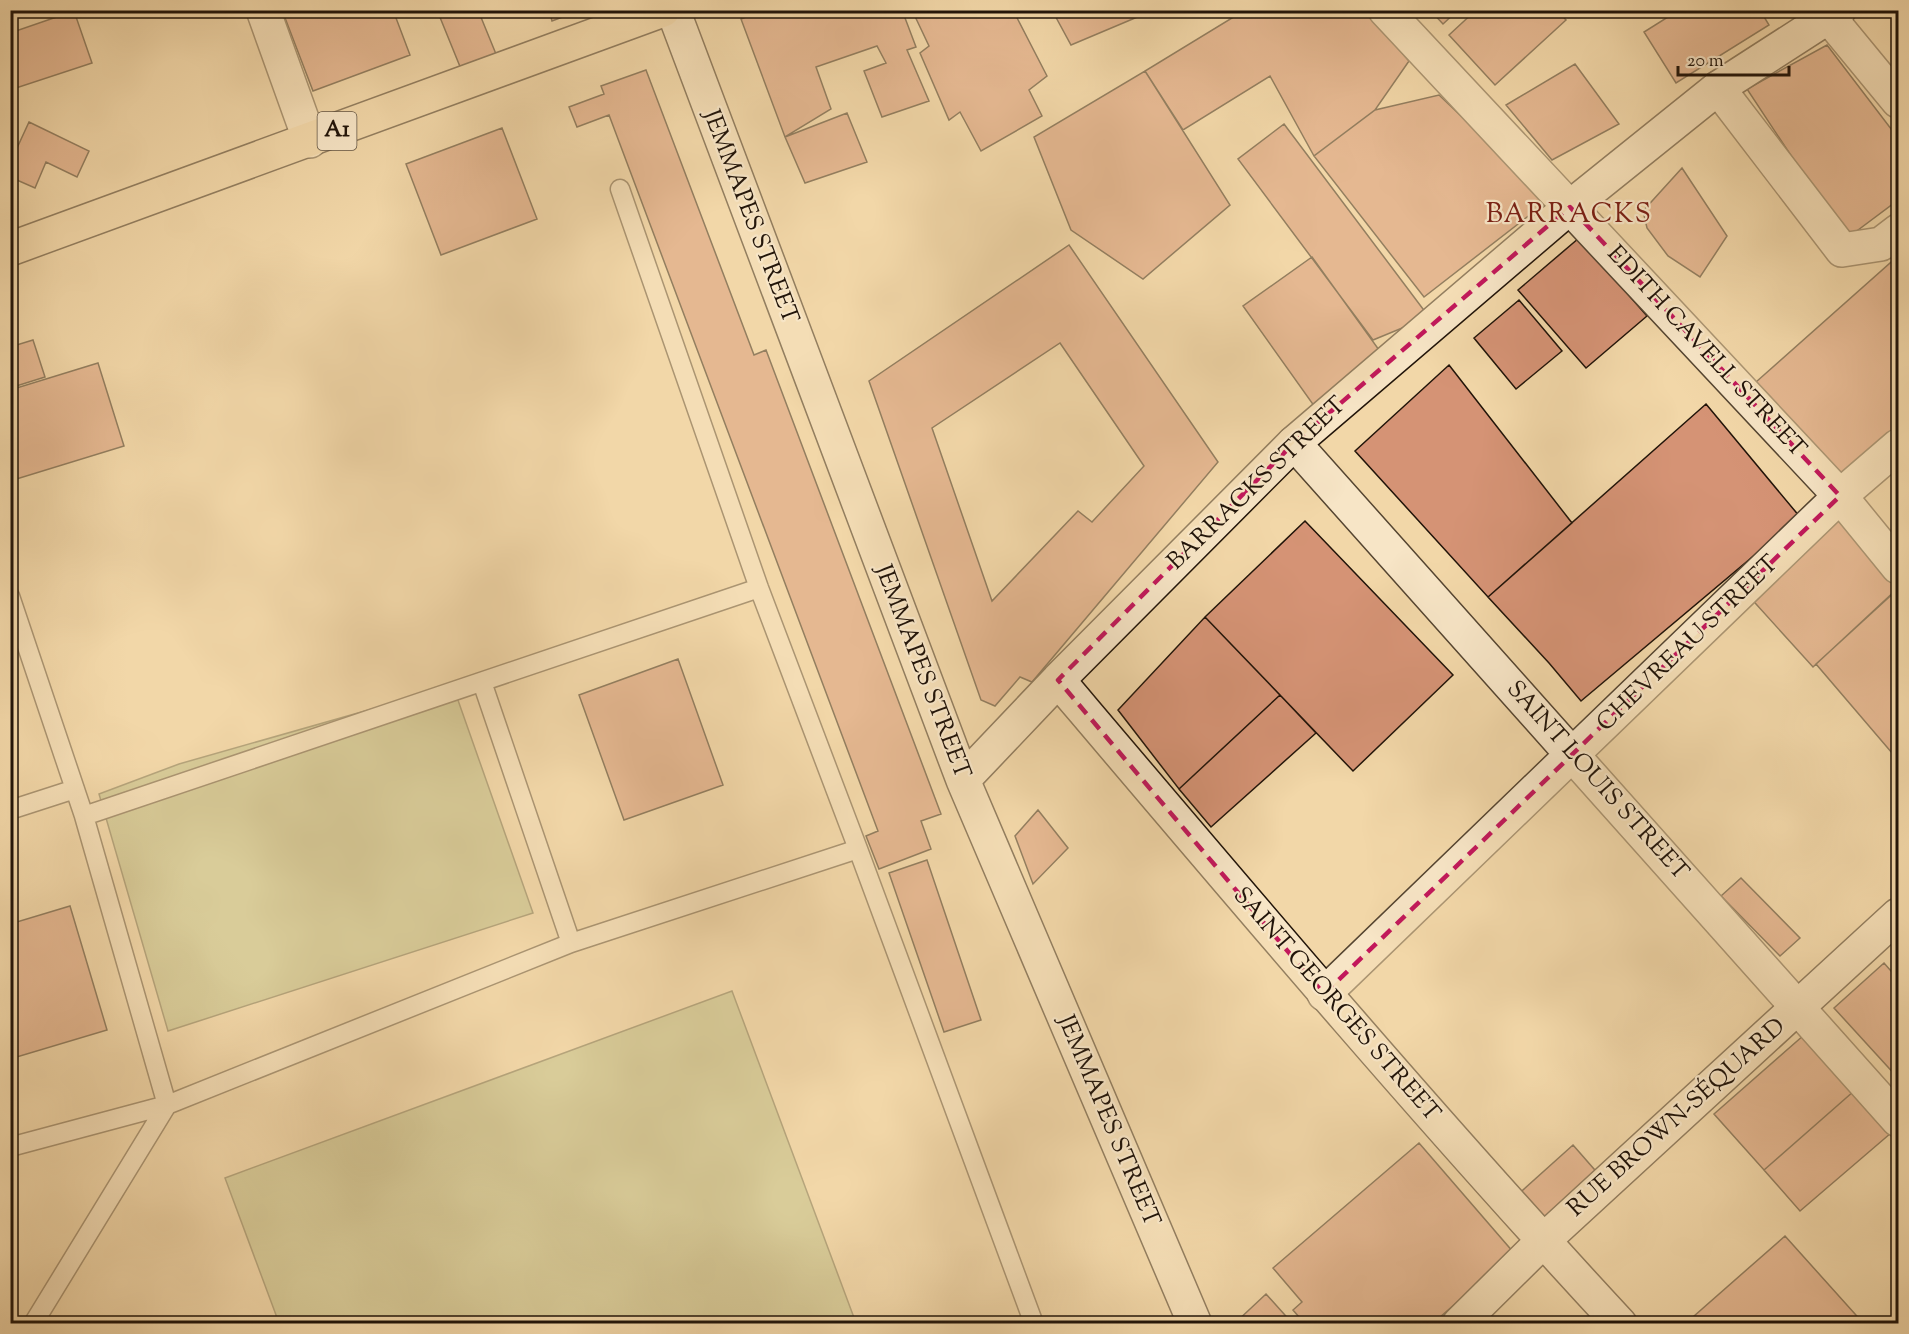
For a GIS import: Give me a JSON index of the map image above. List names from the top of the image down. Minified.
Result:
{"streets":{"main road":["A1"],"street":["JEMMAPES STREET","EDITH CAVELL STREET","BARRACKS STREET","CHEVREAU STREET","SAINT LOUIS STREET","SAINT GEORGES STREET","RUE BROWN-SÉQUARD"]},"crossings":[["JEMMAPES STREET","BARRACKS STREET"],["EDITH CAVELL STREET","BARRACKS STREET"],["EDITH CAVELL STREET","CHEVREAU STREET"],["BARRACKS STREET","SAINT LOUIS STREET"],["BARRACKS STREET","SAINT GEORGES STREET"],["CHEVREAU STREET","SAINT LOUIS STREET"],["CHEVREAU STREET","SAINT GEORGES STREET"],["SAINT LOUIS STREET","RUE BROWN-SÉQUARD"],["SAINT GEORGES STREET","RUE BROWN-SÉQUARD"]],"districts":["BARRACKS"],"scale_bar":"20 m"}
